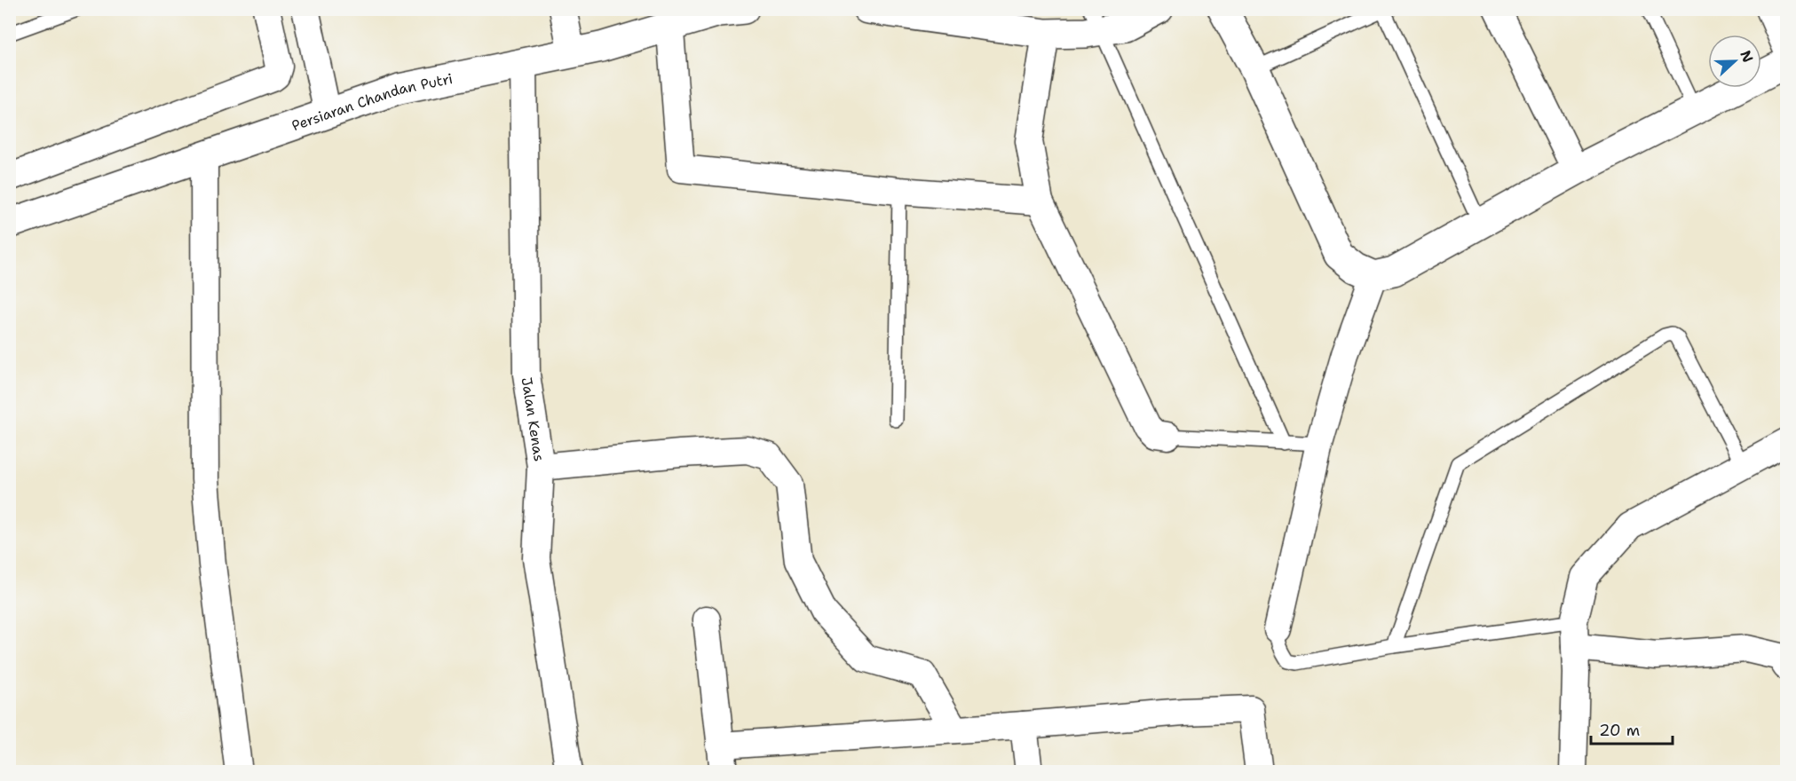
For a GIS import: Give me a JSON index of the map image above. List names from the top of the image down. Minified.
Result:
{"streets":{"street":["Persiaran Chandan Putri","Jalan Kenas"]},"crossings":[["Persiaran Chandan Putri","Jalan Kenas"]],"scale_bar":"20 m","north":"right"}
